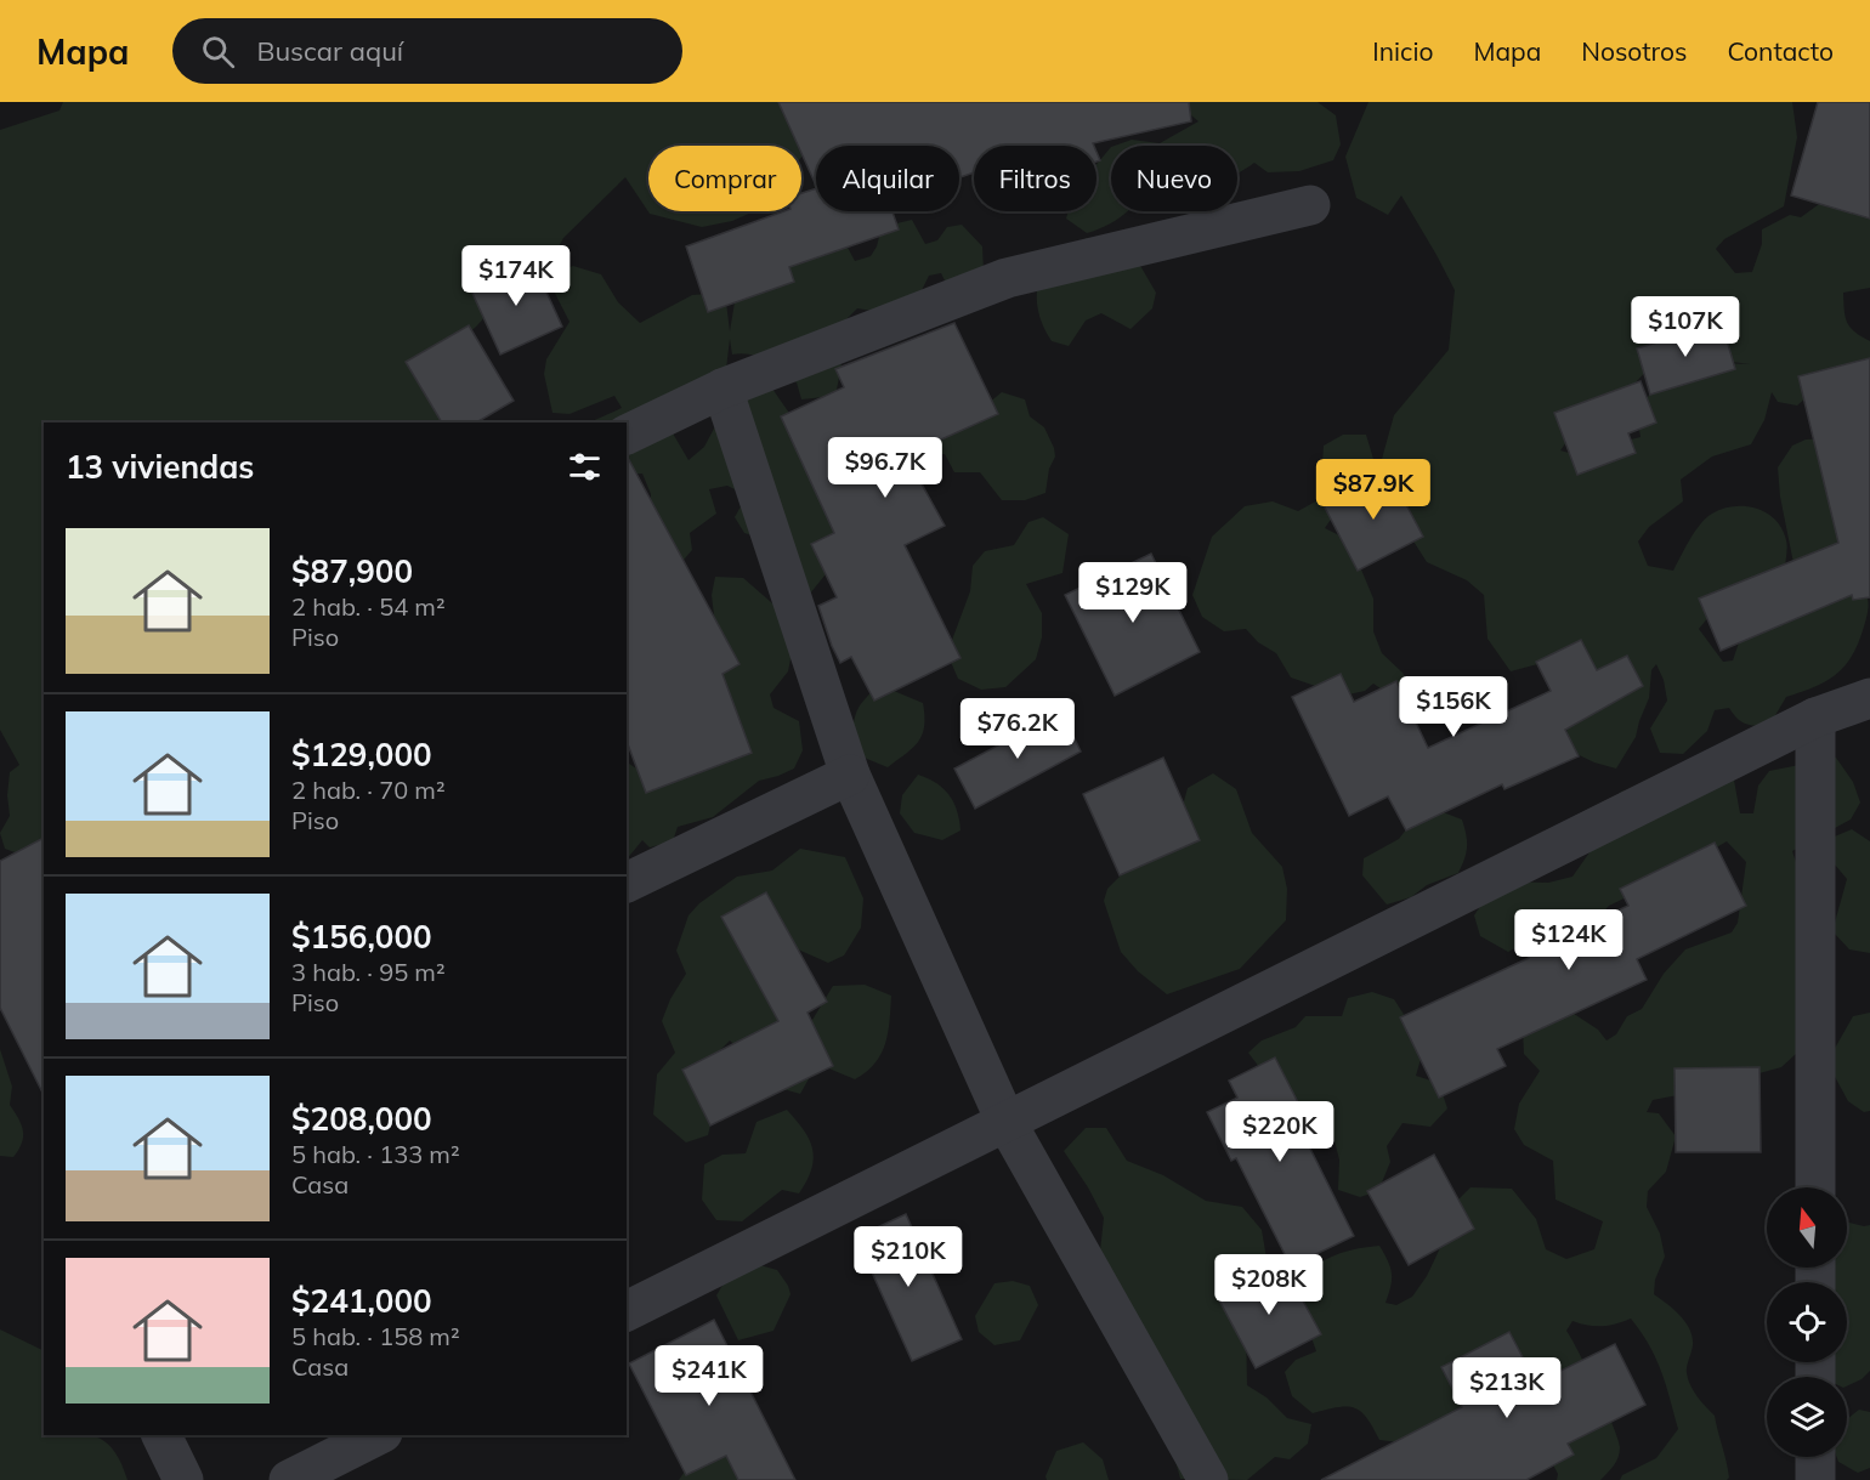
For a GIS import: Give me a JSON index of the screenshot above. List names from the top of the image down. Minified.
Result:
{"north":"top","page":{"header":"Mapa","search":"Buscar aquí","nav":["Inicio","Mapa","Nosotros","Contacto"],"chip":["Comprar","Alquilar","Filtros","Nuevo"],"price":["$174K","$107K","$96.7K","$87.9K","$129K","$156K","$76.2K","$124K","$220K","$210K","$208K","$241K","$213K"],"heading":"13 viviendas","list":[{"name":"$87,900","note":"2 hab. · 54 m² · Piso"},{"name":"$129,000","note":"2 hab. · 70 m² · Piso"},{"name":"$156,000","note":"3 hab. · 95 m² · Piso"},{"name":"$208,000","note":"5 hab. · 133 m² · Casa"},{"name":"$241,000","note":"5 hab. · 158 m² · Casa"}]}}
